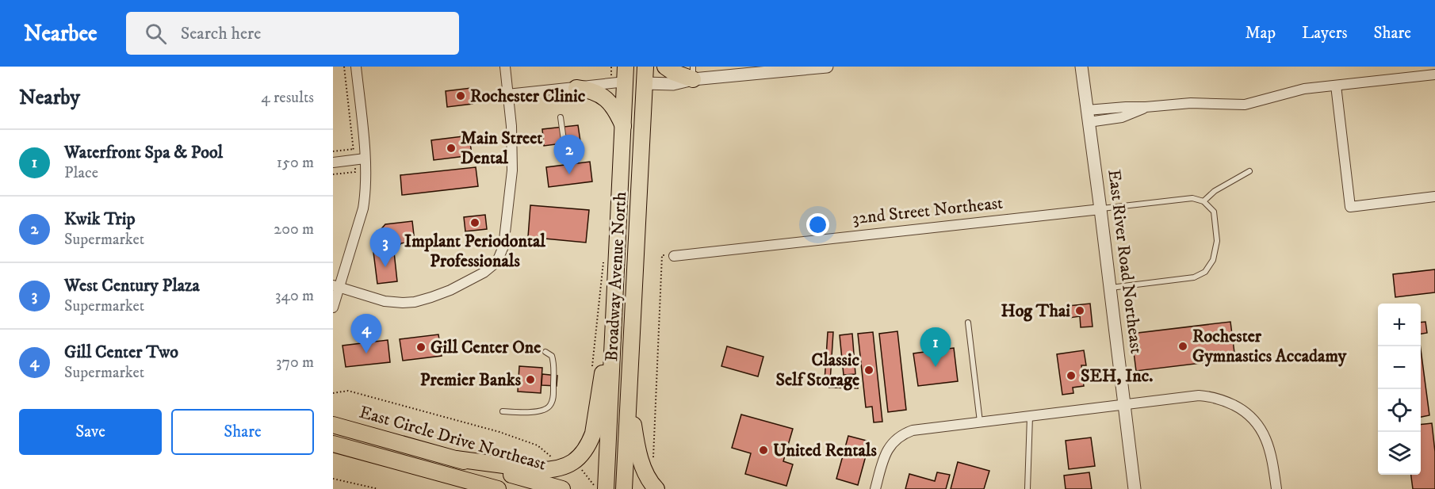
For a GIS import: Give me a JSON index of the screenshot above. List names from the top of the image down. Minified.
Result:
{"streets":{"main road":["Broadway Avenue North","East Circle Drive Northeast"],"street":["32nd Street Northeast","East River Road Northeast"]},"crossings":[["32nd Street Northeast","East River Road Northeast"]],"places":["Rochester Clinic","Main Street Dental","Implant Periodontal Professionals","Hog Thai","Rochester Gymnastics Accadamy","Gill Center One","Classic Self Storage","SEH, Inc.","Premier Banks","United Rentals"],"page":{"header":"Nearbee","search":"Search here","nav":["Map","Layers","Share"],"heading":["Nearby","4 results"],"list":[{"mark":"1","name":"Waterfront Spa & Pool","note":"Place","value":"150 m"},{"mark":"2","name":"Kwik Trip","note":"Supermarket","value":"200 m"},{"mark":"3","name":"West Century Plaza","note":"Supermarket","value":"340 m"},{"mark":"4","name":"Gill Center Two","note":"Supermarket","value":"370 m"}],"pins":["2","3","4","1"],"map_buttons":["+","−"],"buttons":["Save","Share"]}}
